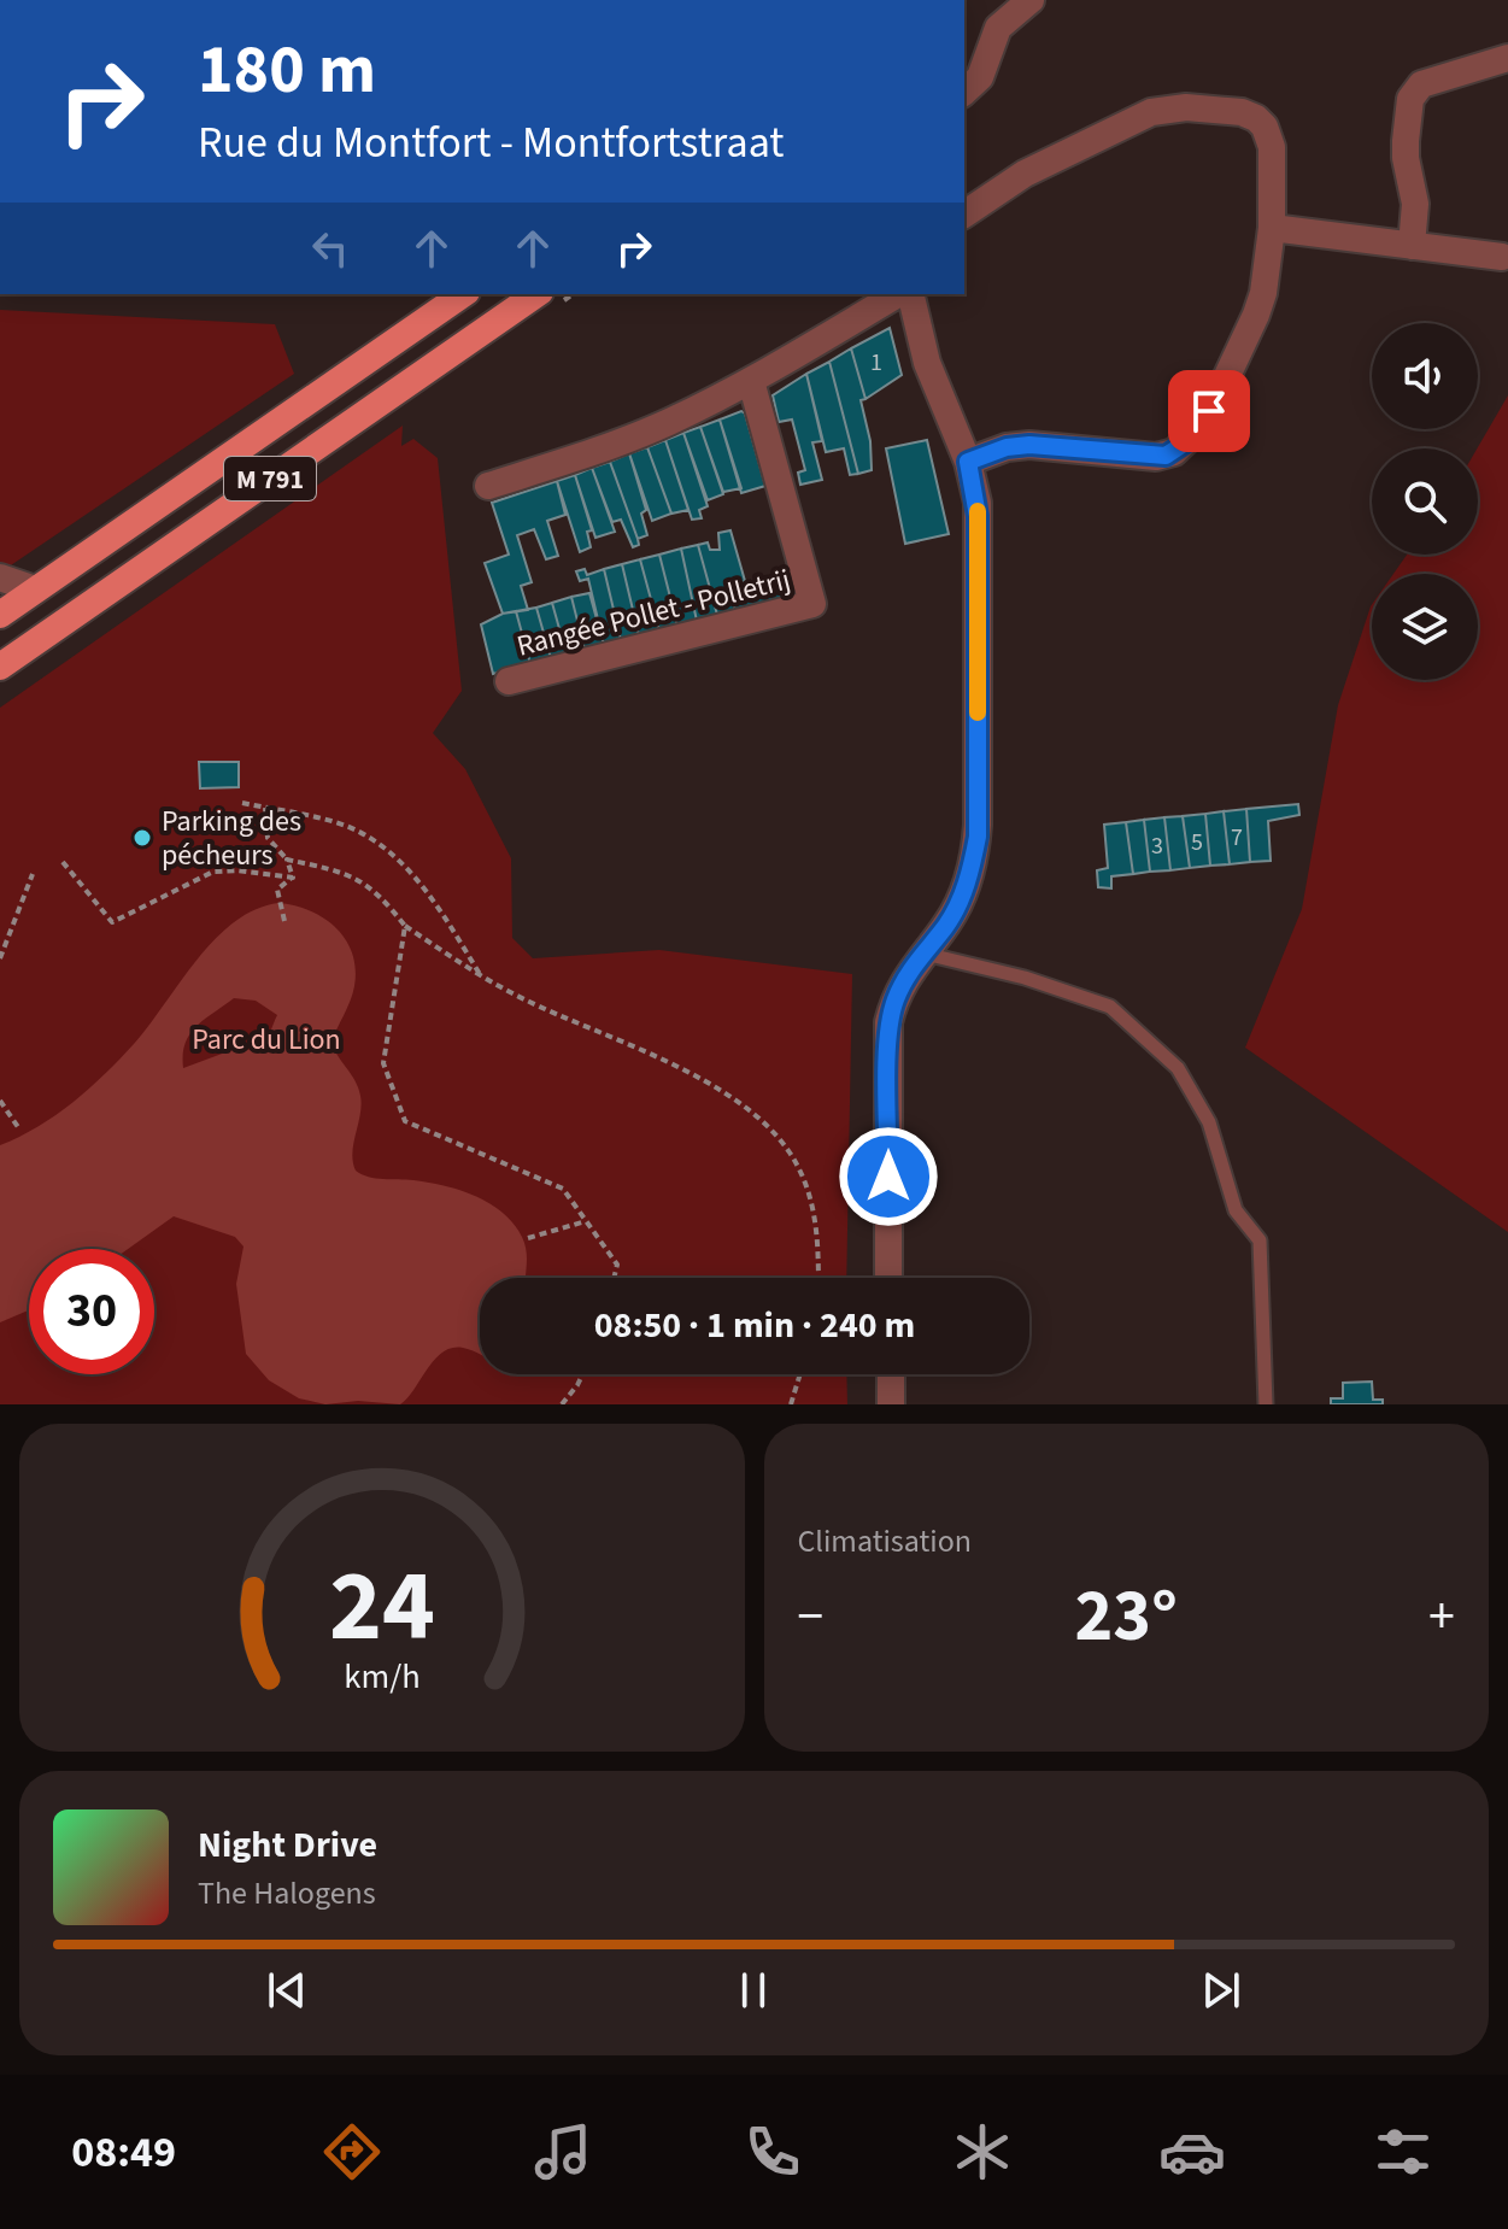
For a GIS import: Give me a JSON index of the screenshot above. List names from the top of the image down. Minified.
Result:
{"streets":{"main road":["M 791"],"street":["Rangée Pollet - Polletrij"]},"parks":["Parc du Lion"],"places":["Parking des pécheurs"],"house_numbers":["1","7","5","3"],"page":{"turn":["180 m","Rue du Montfort - Montfortstraat"],"limit":"30","trip":"08:50 · 1 min · 240 m","tile":"Climatisation","heat":["−","23°","+"],"song":["Night Drive","The Halogens"],"tabs":"08:49","gauge":["24","km/h"]}}
